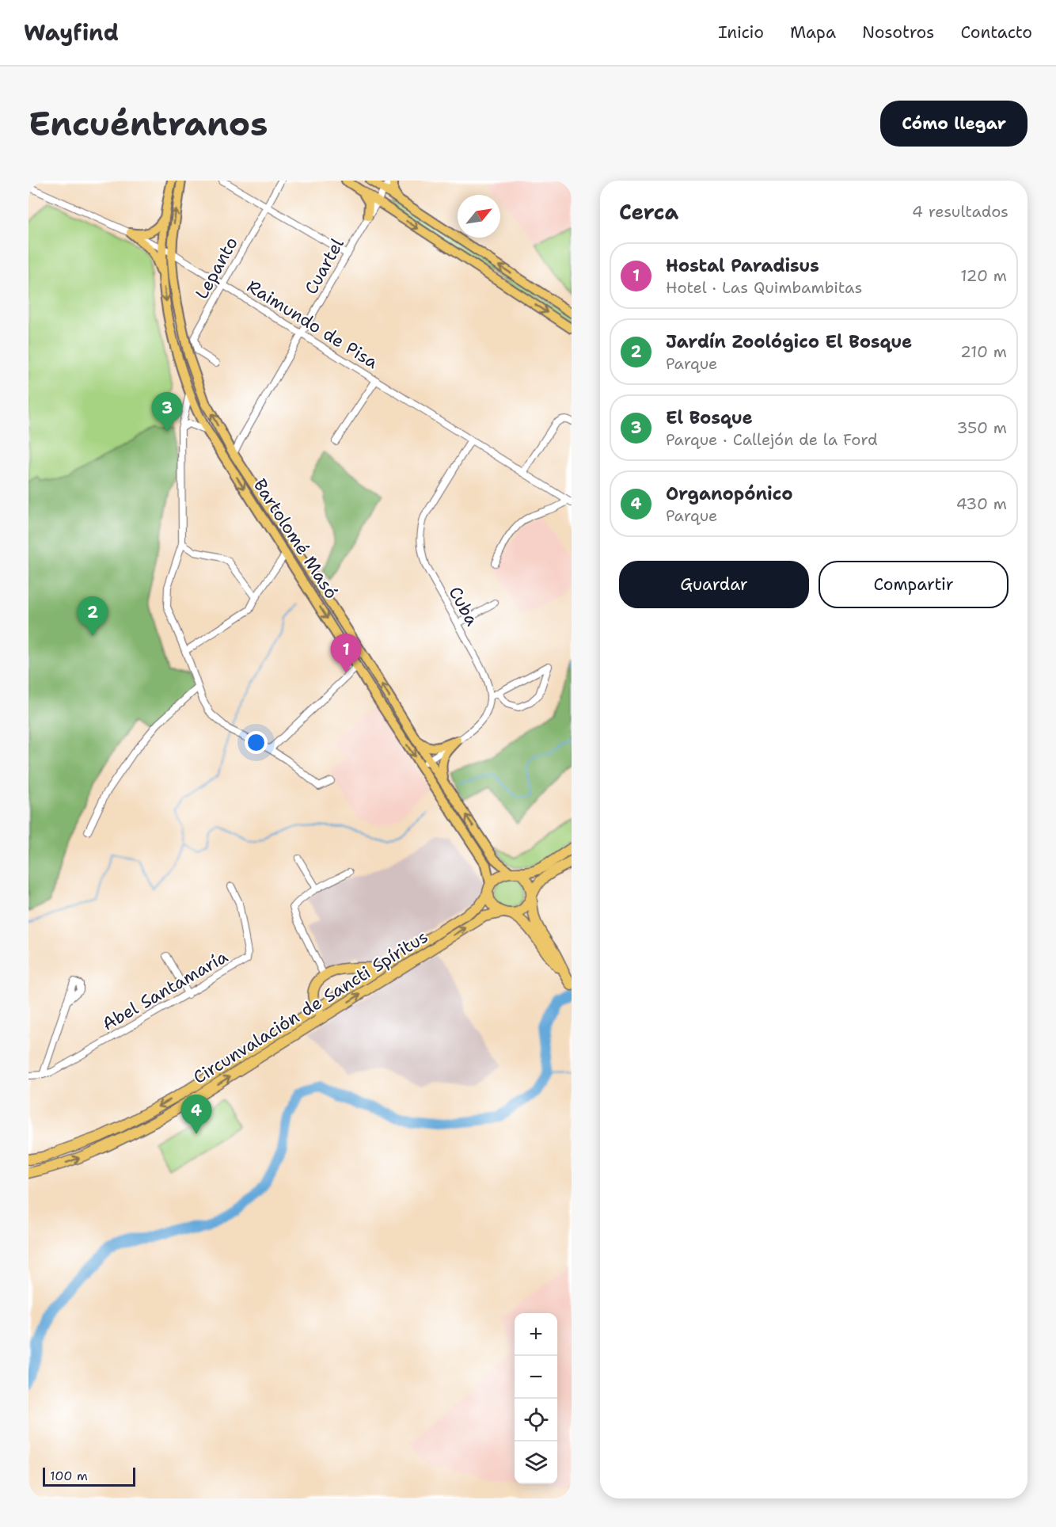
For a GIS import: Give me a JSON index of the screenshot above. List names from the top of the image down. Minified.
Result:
{"streets":{"highway":["Circunvalación de Sancti Spíritus"],"main road":["Bartolomé Masó"],"street":["Cuartel","Lepanto","Raimundo de Pisa","Cuba","Abel Santamaría"]},"crossings":[["Cuartel","Raimundo de Pisa"],["Cuartel","Bartolomé Masó"],["Lepanto","Raimundo de Pisa"],["Raimundo de Pisa","Bartolomé Masó"],["Raimundo de Pisa","Cuba"],["Bartolomé Masó","Circunvalación de Sancti Spíritus"]],"scale_bar":"100 m","north":"top right","page":{"header":"Wayfind","nav":["Inicio","Mapa","Nosotros","Contacto"],"buttons":["Cómo llegar",["Guardar","Compartir"]],"title":"Encuéntranos","heading":["Cerca","4 resultados"],"list":[{"mark":"1","name":"Hostal Paradisus","note":"Hotel · Las Quimbambitas","value":"120 m"},{"mark":"2","name":"Jardín Zoológico El Bosque","note":"Parque","value":"210 m"},{"mark":"3","name":"El Bosque","note":"Parque · Callejón de la Ford","value":"350 m"},{"mark":"4","name":"Organopónico","note":"Parque","value":"430 m"}],"pins":["3","2","1","4"],"map_buttons":["+","−"],"scale":"100 m"}}
